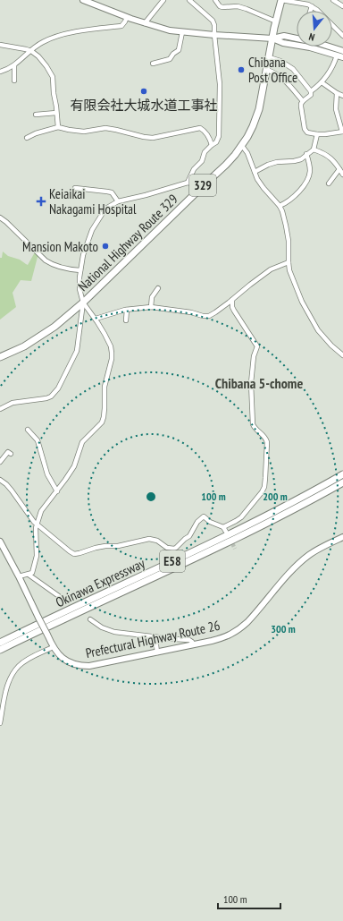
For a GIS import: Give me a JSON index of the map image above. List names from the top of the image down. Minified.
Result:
{"streets":{"highway":["329","National Highway Route 329","E58","Okinawa Expressway"],"main road":["Prefectural Highway Route 26"]},"districts":["Chibana 5-chome"],"places":{"other":["Chibana Post Office","有限会社大城水道工事社","Mansion Makoto"],"health":["Keiaikai Nakagami Hospital"]},"scale_bar":"100 m","north":"bottom","rings":["100 m","200 m","300 m"]}
